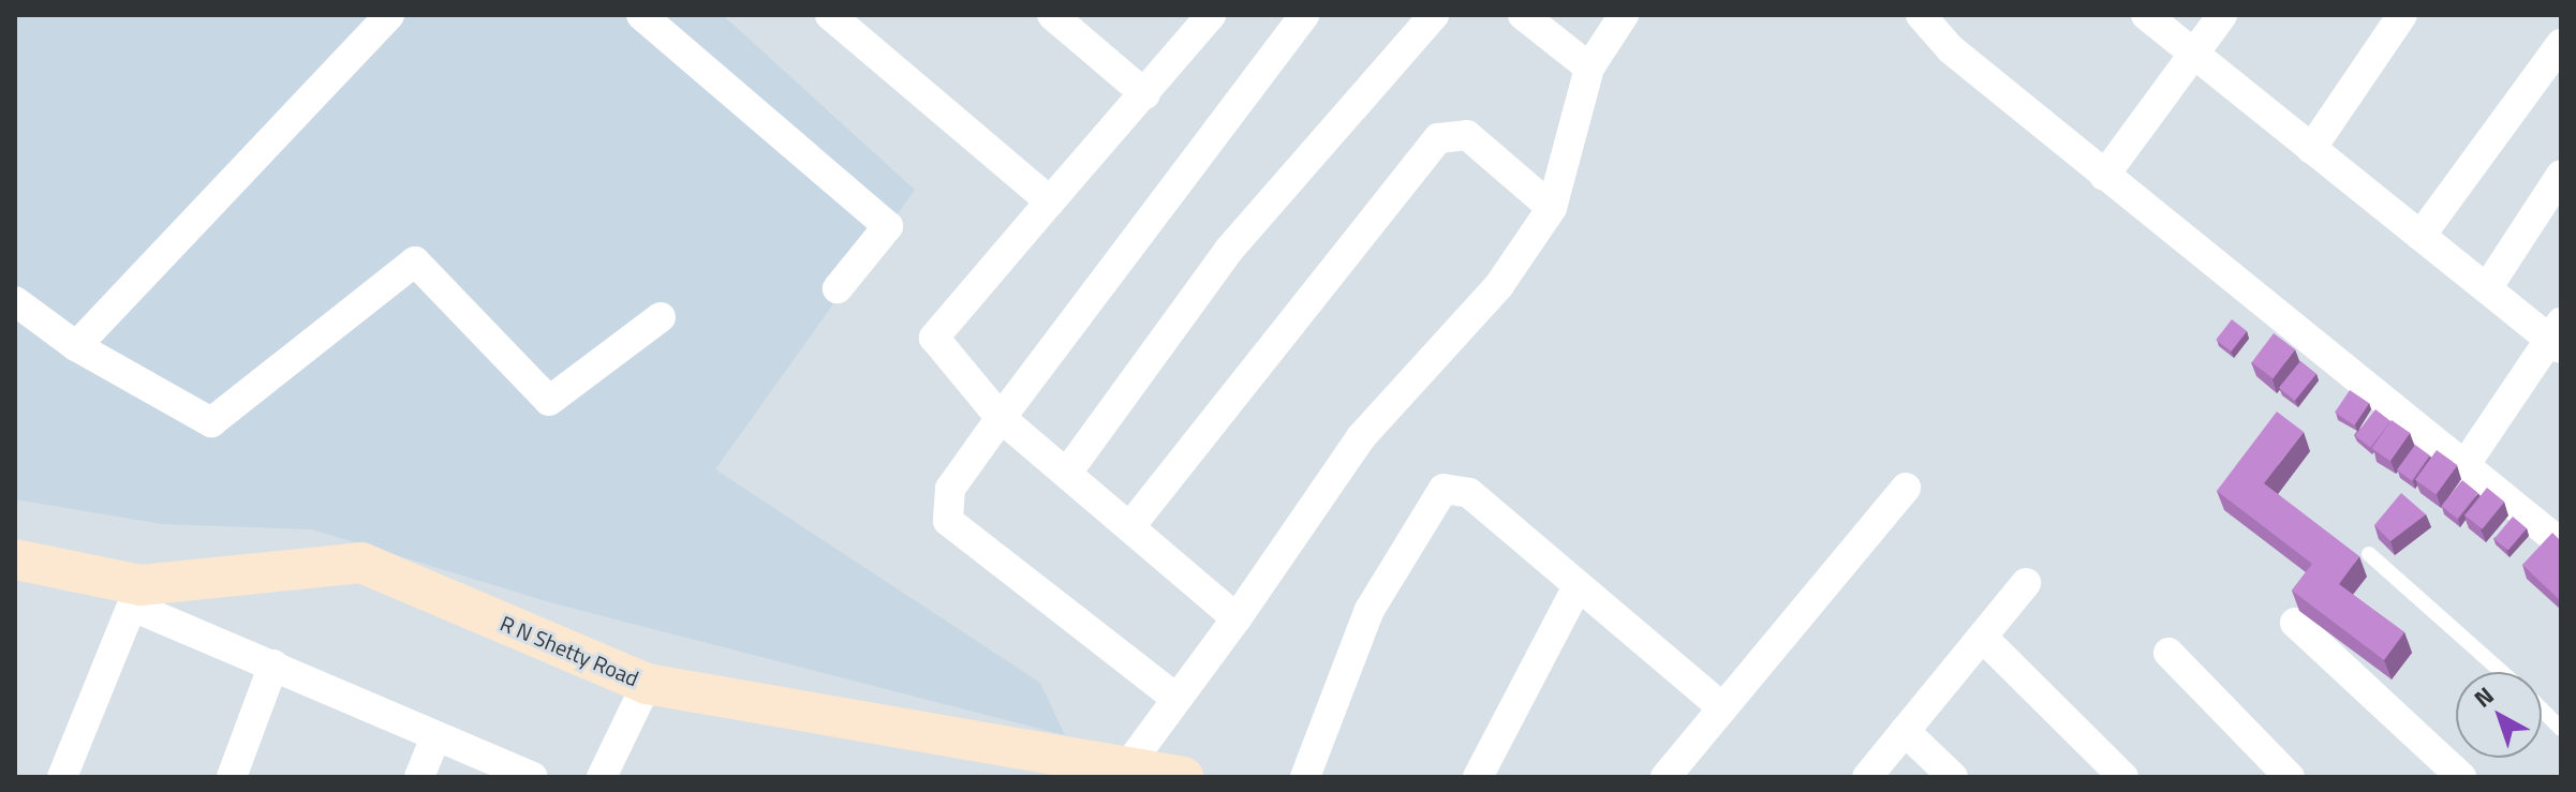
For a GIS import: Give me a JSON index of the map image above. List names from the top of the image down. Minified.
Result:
{"streets":{"street":["R N Shetty Road"]},"north":"top left"}
